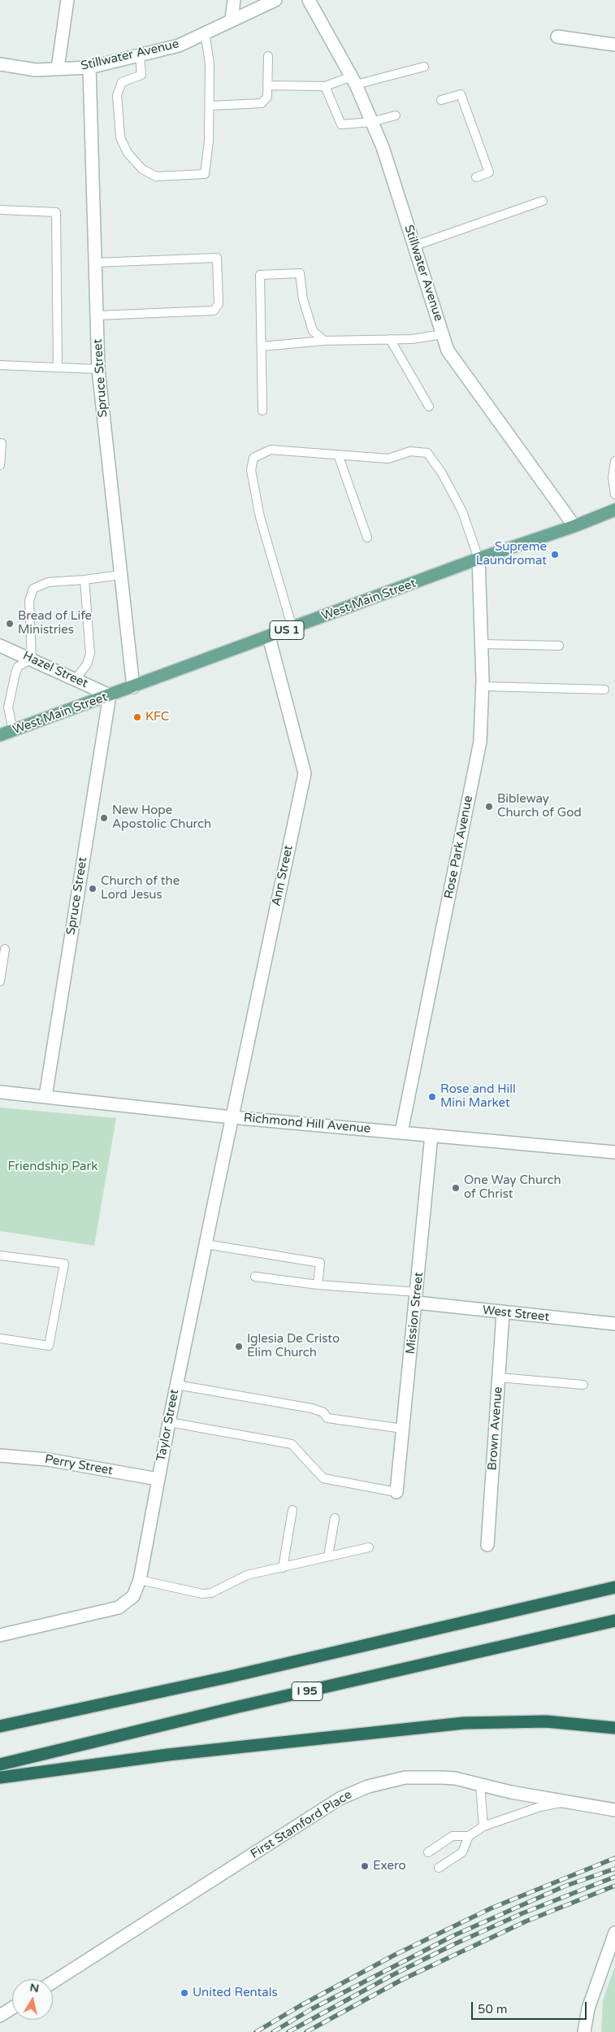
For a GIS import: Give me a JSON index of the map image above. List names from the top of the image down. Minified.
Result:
{"streets":{"highway":["I 95"],"main road":["West Main Street","US 1"],"street":["Stillwater Avenue","Spruce Street","Hazel Street","Rose Park Avenue","Ann Street","Richmond Hill Avenue","Mission Street","West Street","Taylor Street","Brown Avenue","Perry Street","First Stamford Place"]},"crossings":[["Stillwater Avenue","Spruce Street"],["Stillwater Avenue","West Main Street"],["Spruce Street","West Main Street"],["Spruce Street","Hazel Street"],["Spruce Street","Richmond Hill Avenue"],["West Main Street","Hazel Street"],["West Main Street","Rose Park Avenue"],["West Main Street","Ann Street"],["Rose Park Avenue","Richmond Hill Avenue"],["Ann Street","Richmond Hill Avenue"],["Ann Street","Taylor Street"],["Richmond Hill Avenue","Mission Street"],["Richmond Hill Avenue","Taylor Street"],["Mission Street","West Street"],["West Street","Brown Avenue"],["Taylor Street","Perry Street"]],"parks":["Friendship Park"],"places":["Supreme Laundromat","Bread of Life Ministries","KFC","Bibleway Church of God","New Hope Apostolic Church","Church of the Lord Jesus","Rose and Hill Mini Market","One Way Church of Christ","Iglesia De Cristo Elim Church","Exero","United Rentals"],"scale_bar":"50 m","north":"top"}
